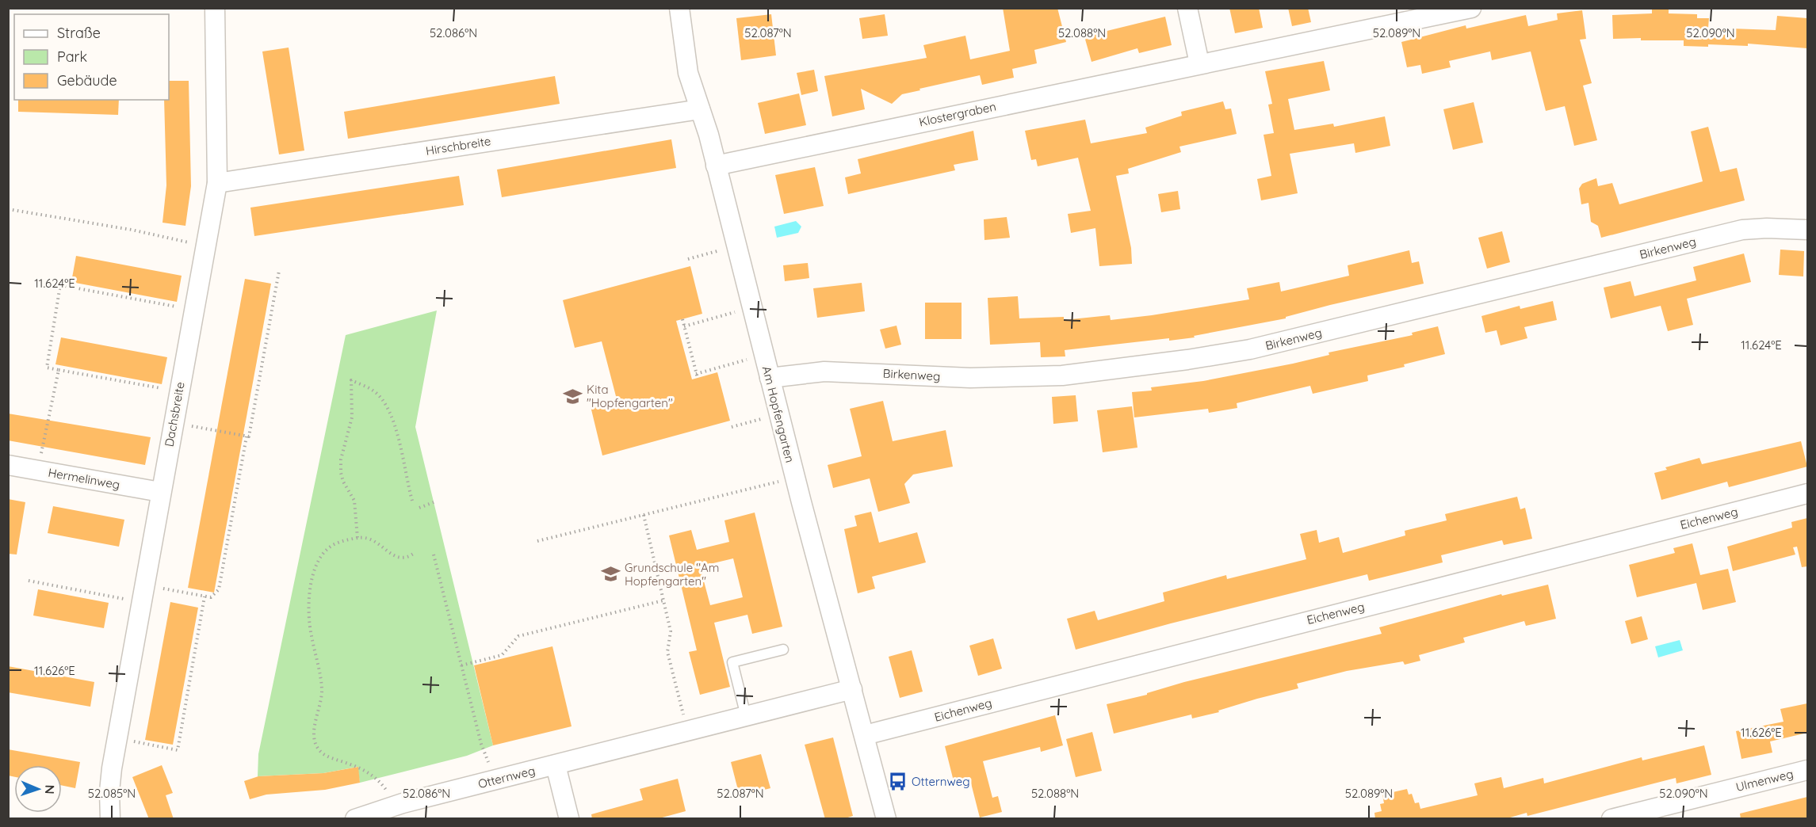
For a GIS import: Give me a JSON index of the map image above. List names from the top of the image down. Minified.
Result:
{"streets":{"street":["Klostergraben","Hirschbreite","Birkenweg","Dachsbreite","Am Hopfengarten","Hermelinweg","Eichenweg","Otternweg","Ulmenweg"]},"crossings":[["Klostergraben","Am Hopfengarten"],["Hirschbreite","Dachsbreite"],["Hirschbreite","Am Hopfengarten"],["Birkenweg","Am Hopfengarten"],["Dachsbreite","Hermelinweg"],["Am Hopfengarten","Eichenweg"],["Am Hopfengarten","Otternweg"]],"places":{"school or university":["Kita \"Hopfengarten\"","Grundschule \"Am Hopfengarten\""],"bus stop":["Otternweg"]},"legend":["Straße","Park","Gebäude"],"north":"right","coordinates":["52.086°N","52.087°N","52.088°N","52.089°N","52.090°N","11.624°E","11.626°E","52.085°N"]}
